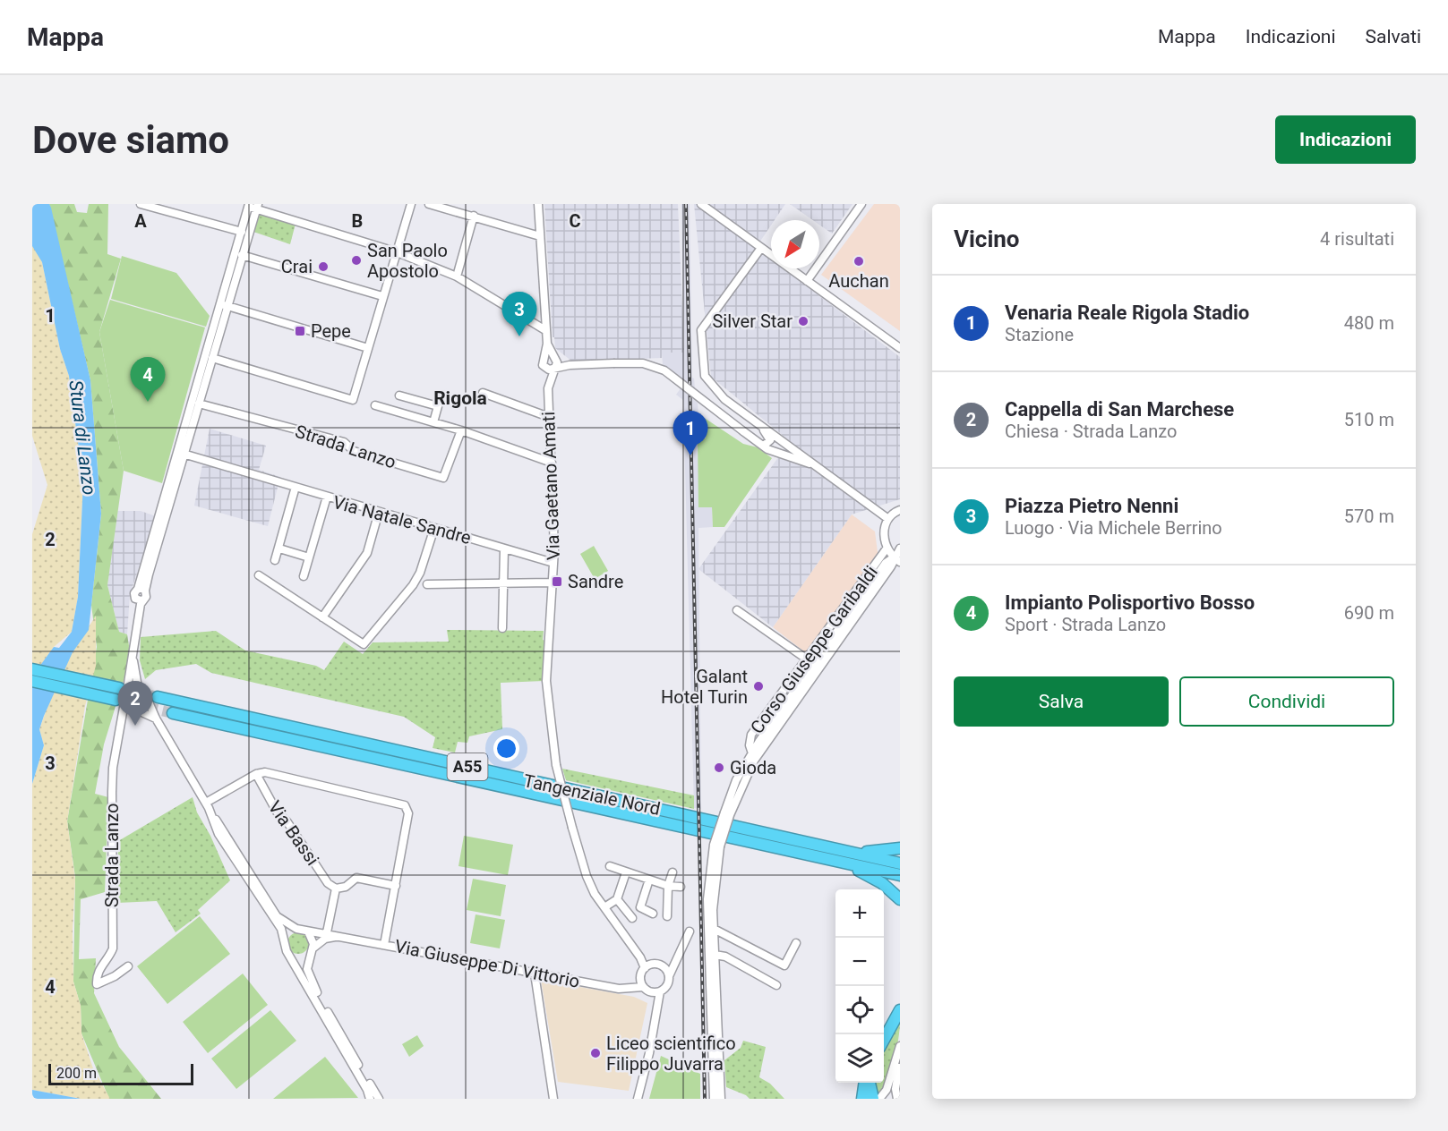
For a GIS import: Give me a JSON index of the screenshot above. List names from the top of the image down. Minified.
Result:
{"streets":{"highway":["A55","Tangenziale Nord"],"street":["Strada Lanzo","Via Gaetano Amati","Via Natale Sandre","Corso Giuseppe Garibaldi","Via Bassi","Via Giuseppe Di Vittorio"]},"crossings":[["Strada Lanzo","Tangenziale Nord"],["Via Gaetano Amati","Via Natale Sandre"],["Via Gaetano Amati","Via Giuseppe Di Vittorio"]],"districts":["Rigola"],"water":["Stura di Lanzo"],"places":{"other":["San Paolo Apostolo","Auchan","Crai","Silver Star","Galant Hotel Turin","Gioda","Liceo scientifico Filippo Juvarra"],"transit":["Pepe","Sandre"]},"scale_bar":"200 m","north":"bottom left","page":{"header":"Mappa","nav":["Mappa","Indicazioni","Salvati"],"buttons":["Indicazioni",["Salva","Condividi"]],"title":"Dove siamo","heading":["Vicino","4 risultati"],"list":[{"mark":"1","name":"Venaria Reale Rigola Stadio","note":"Stazione","value":"480 m"},{"mark":"2","name":"Cappella di San Marchese","note":"Chiesa · Strada Lanzo","value":"510 m"},{"mark":"3","name":"Piazza Pietro Nenni","note":"Luogo · Via Michele Berrino","value":"570 m"},{"mark":"4","name":"Impianto Polisportivo Bosso","note":"Sport · Strada Lanzo","value":"690 m"}],"pins":["3","4","1","2"],"map_buttons":["+","−"],"scale":"200 m"},"grid":{"columns":["A","B","C"],"rows":["1","2","3","4"]}}
